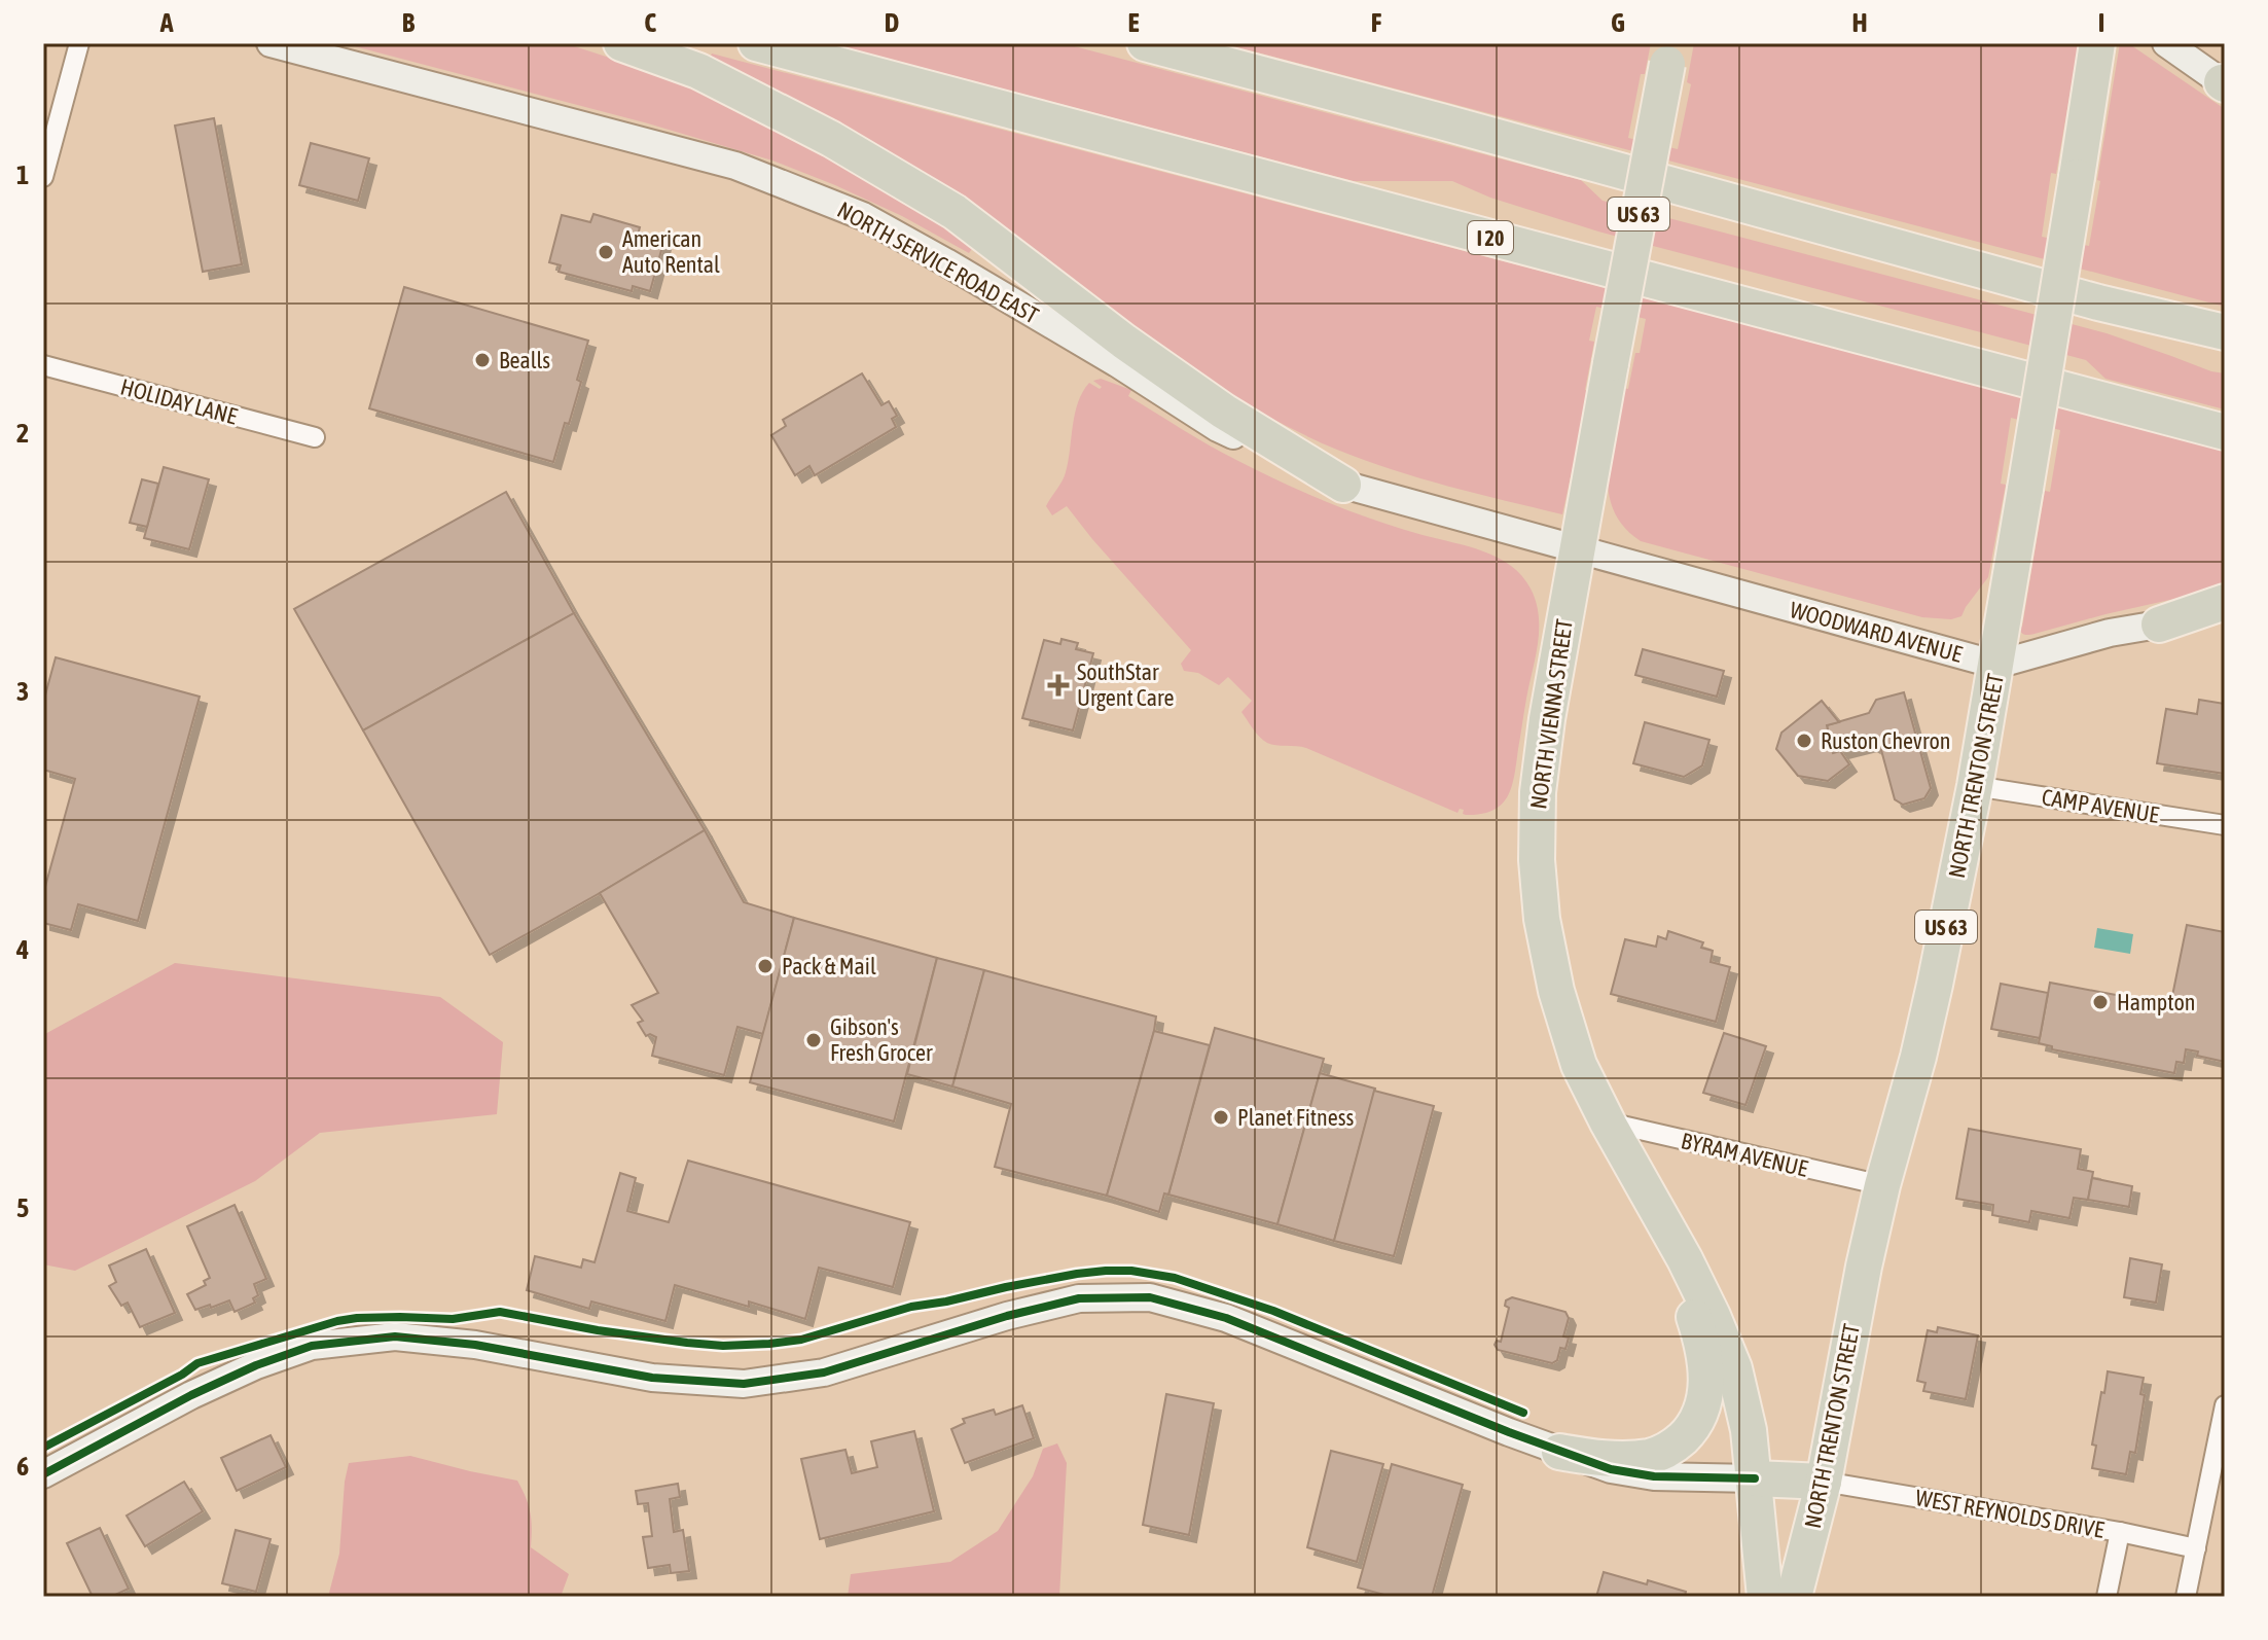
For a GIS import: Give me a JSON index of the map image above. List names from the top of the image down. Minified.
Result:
{"streets":{"highway":["US 63","I 20","NORTH VIENNA STREET","NORTH TRENTON STREET"],"main road":["NORTH SERVICE ROAD EAST","WOODWARD AVENUE"],"street":["HOLIDAY LANE","CAMP AVENUE","BYRAM AVENUE","WEST REYNOLDS DRIVE"]},"crossings":[["NORTH SERVICE ROAD EAST","WOODWARD AVENUE"],["NORTH SERVICE ROAD EAST","NORTH VIENNA STREET"],["WOODWARD AVENUE","NORTH VIENNA STREET"],["WOODWARD AVENUE","NORTH TRENTON STREET"],["NORTH VIENNA STREET","BYRAM AVENUE"],["NORTH TRENTON STREET","CAMP AVENUE"],["NORTH TRENTON STREET","BYRAM AVENUE"],["NORTH TRENTON STREET","WEST REYNOLDS DRIVE"]],"places":{"other":["American Auto Rental","Bealls","Ruston Chevron","Pack & Mail","Hampton","Gibson's Fresh Grocer","Planet Fitness"],"health":["SouthStar Urgent Care"]},"grid":{"columns":["A","B","C","D","E","F","G","H","I"],"rows":["1","2","3","4","5","6"]}}
